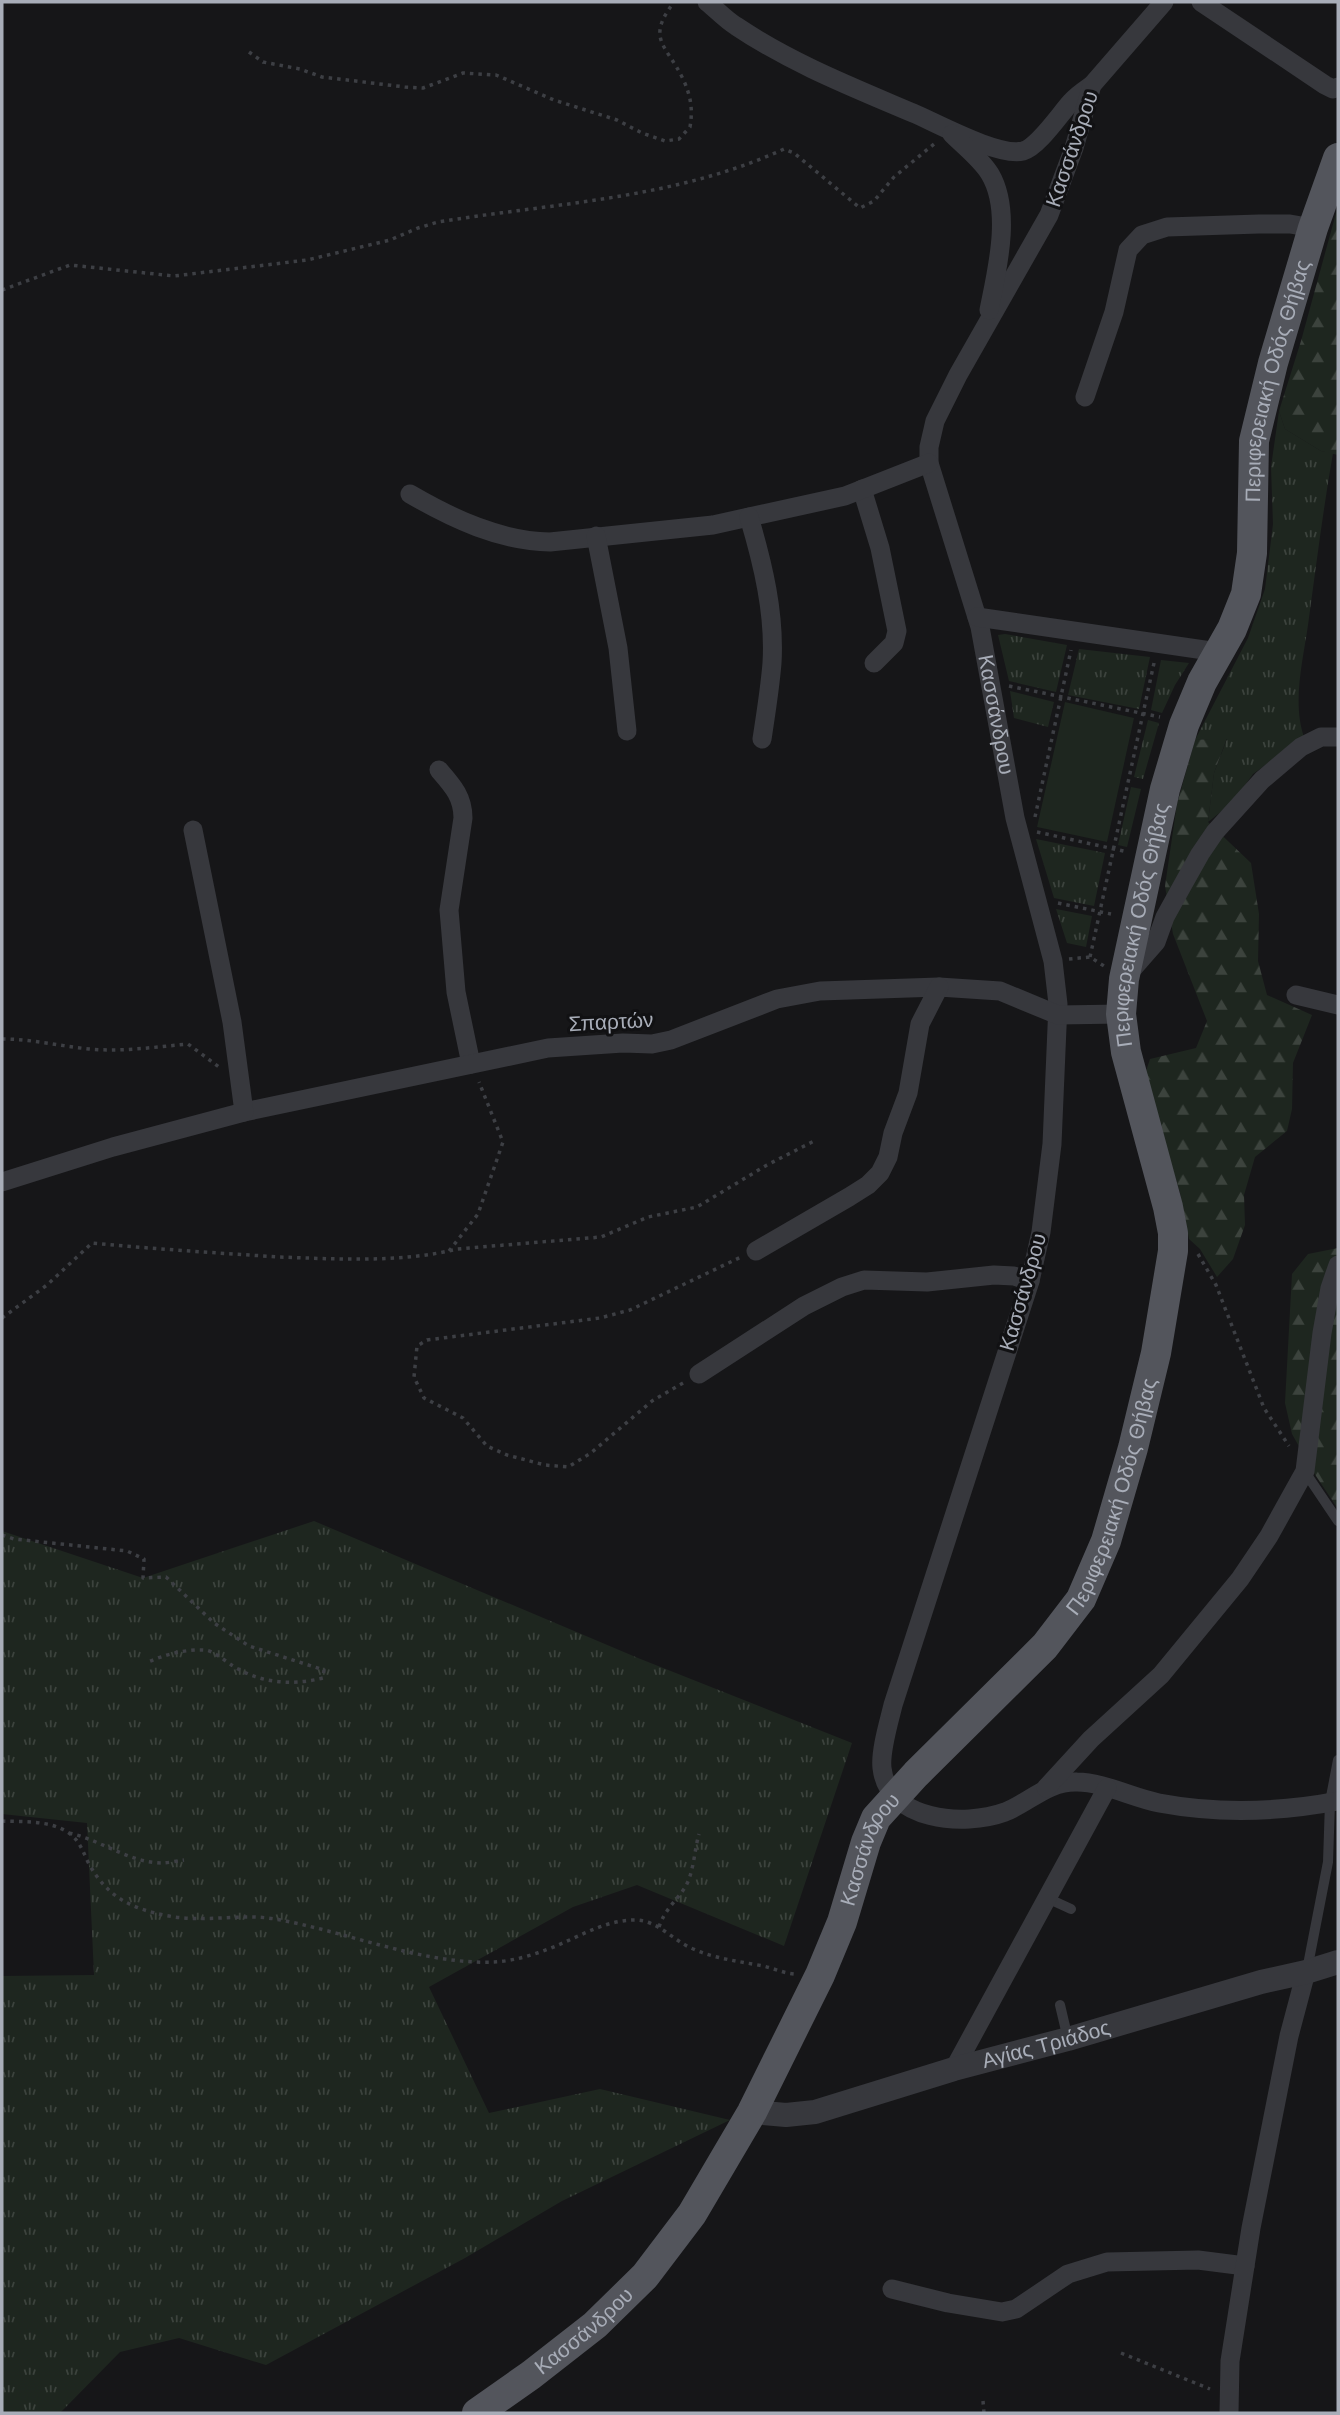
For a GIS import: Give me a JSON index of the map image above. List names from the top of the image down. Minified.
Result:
{"streets":{"main road":["Κασσάνδρου","Περιφερειακή Οδός Θήβας"],"street":["Σπαρτών","Αγίας Τριάδος"]},"crossings":[["Κασσάνδρου","Περιφερειακή Οδός Θήβας"],["Κασσάνδρου","Σπαρτών"],["Κασσάνδρου","Αγίας Τριάδος"]]}
